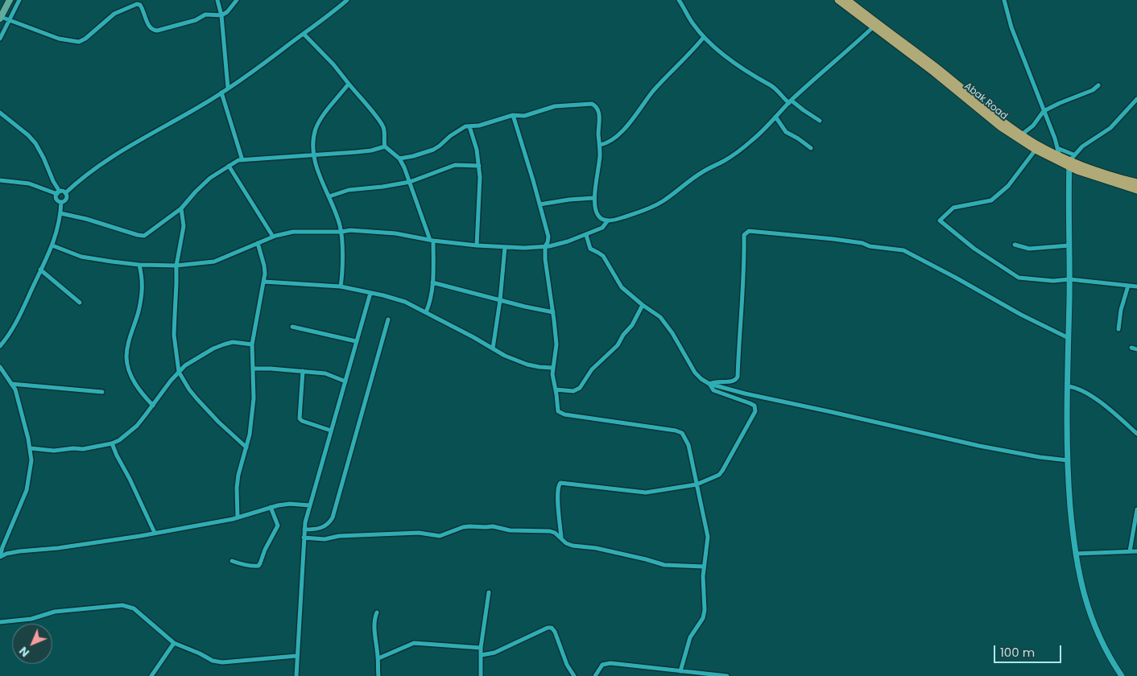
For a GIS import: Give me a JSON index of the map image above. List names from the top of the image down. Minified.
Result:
{"streets":{"highway":["Abak Road"]},"scale_bar":"100 m","north":"bottom left"}
